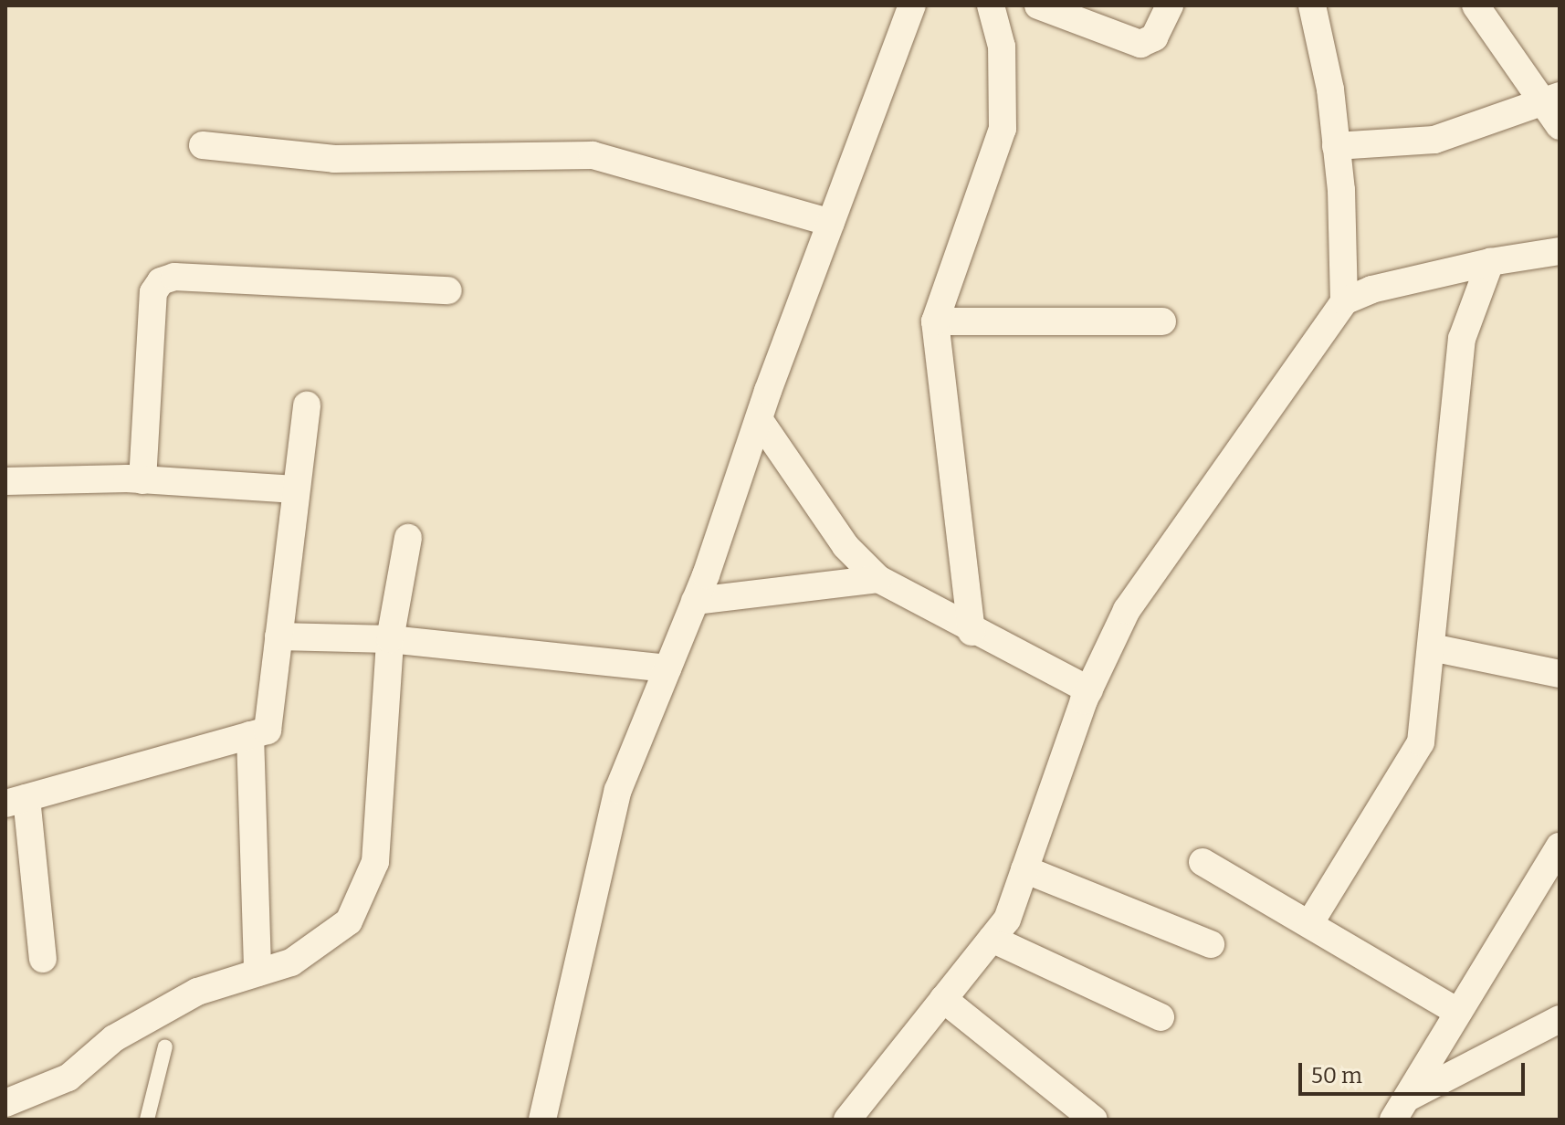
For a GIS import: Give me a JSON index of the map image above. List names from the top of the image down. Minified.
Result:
{"scale_bar":"50 m"}
